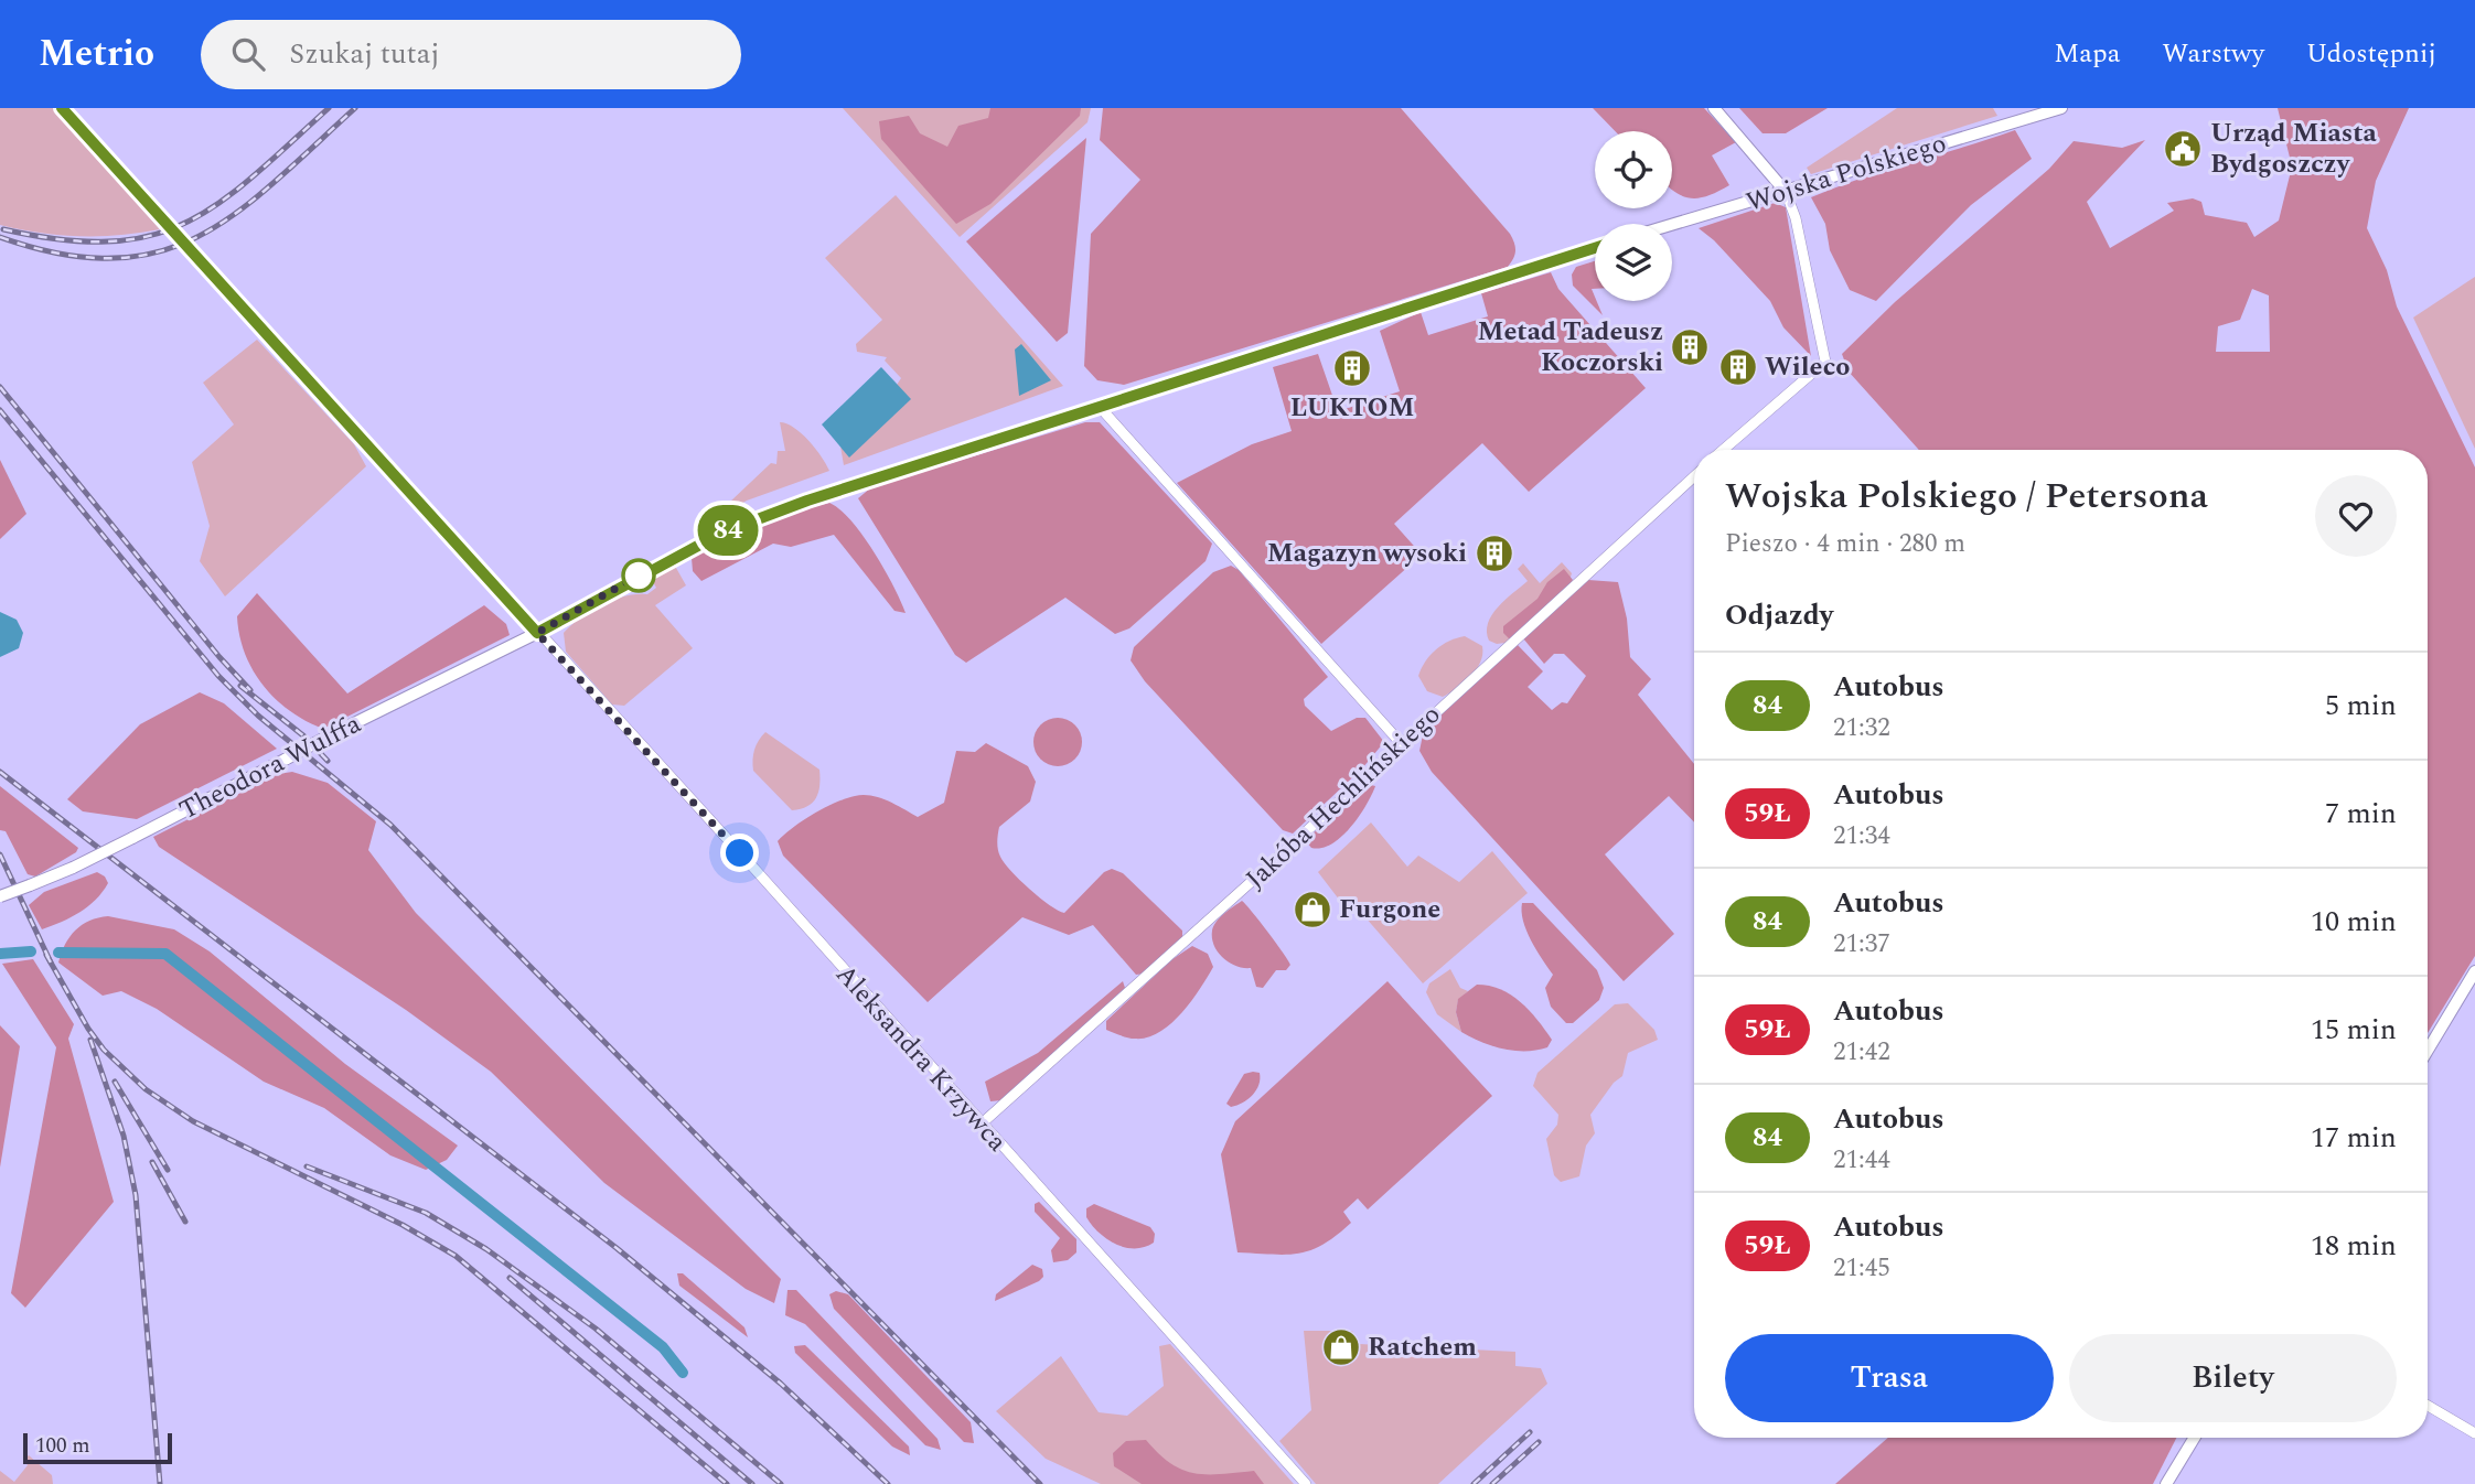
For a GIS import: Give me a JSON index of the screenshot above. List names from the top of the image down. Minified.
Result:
{"streets":{"street":["Wojska Polskiego","Theodora Wulffa","Jakóba Hechlińskiego","Aleksandra Krzywca"]},"crossings":[["Theodora Wulffa","Aleksandra Krzywca"],["Jakóba Hechlińskiego","Aleksandra Krzywca"]],"places":{"public building":["Urząd Miasta Bydgoszczy"],"building":["Metad Tadeusz Koczorski","Wileco","LUKTOM","Magazyn wysoki"],"shop":["Furgone","Ratchem"]},"lines":["bus line 84"],"scale_bar":"100 m","page":{"header":"Metrio","search":"Szukaj tutaj","nav":["Mapa","Warstwy","Udostępnij"],"on_map":"84","heading":[["Wojska Polskiego / Petersona","Pieszo · 4 min · 280 m"],"Odjazdy"],"list":[{"mark":"84","name":"Autobus","note":"21:32","value":"5 min"},{"mark":"59Ł","name":"Autobus","note":"21:34","value":"7 min"},{"mark":"84","name":"Autobus","note":"21:37","value":"10 min"},{"mark":"59Ł","name":"Autobus","note":"21:42","value":"15 min"},{"mark":"84","name":"Autobus","note":"21:44","value":"17 min"},{"mark":"59Ł","name":"Autobus","note":"21:45","value":"18 min"}],"buttons":["Trasa","Bilety"],"scale":"100 m"}}
